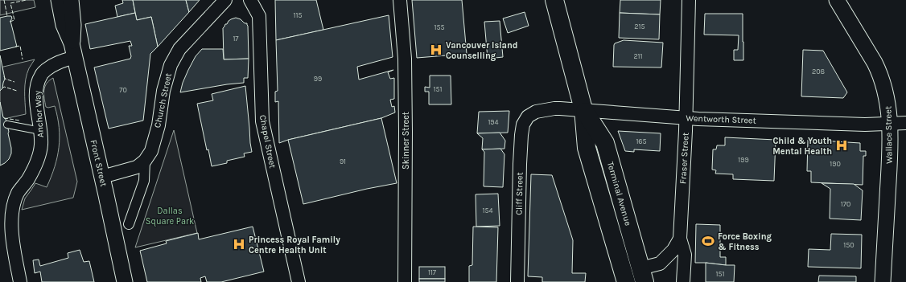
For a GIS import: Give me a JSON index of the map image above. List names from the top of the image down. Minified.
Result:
{"streets":{"highway":["Terminal Avenue"],"street":["Church Street","Anchor Way","Wentworth Street","Wallace Street","Skinner Street","Chapel Street","Fraser Street","Front Street","Cliff Street"]},"crossings":[["Anchor Way","Front Street"],["Wentworth Street","Wallace Street"],["Wentworth Street","Fraser Street"],["Wentworth Street","Cliff Street"],["Wentworth Street","Terminal Avenue"],["Fraser Street","Terminal Avenue"]],"parks":["Dallas Square Park"],"places":{"hospital":["Vancouver Island Counselling","Child & Youth Mental Health","Princess Royal Family Centre Health Unit"],"sports":["Force Boxing & Fitness"]},"house_numbers":["115","215","155","17","211","208","99","151","70","194","165","199","91","190","170","154","150","117","151"]}
